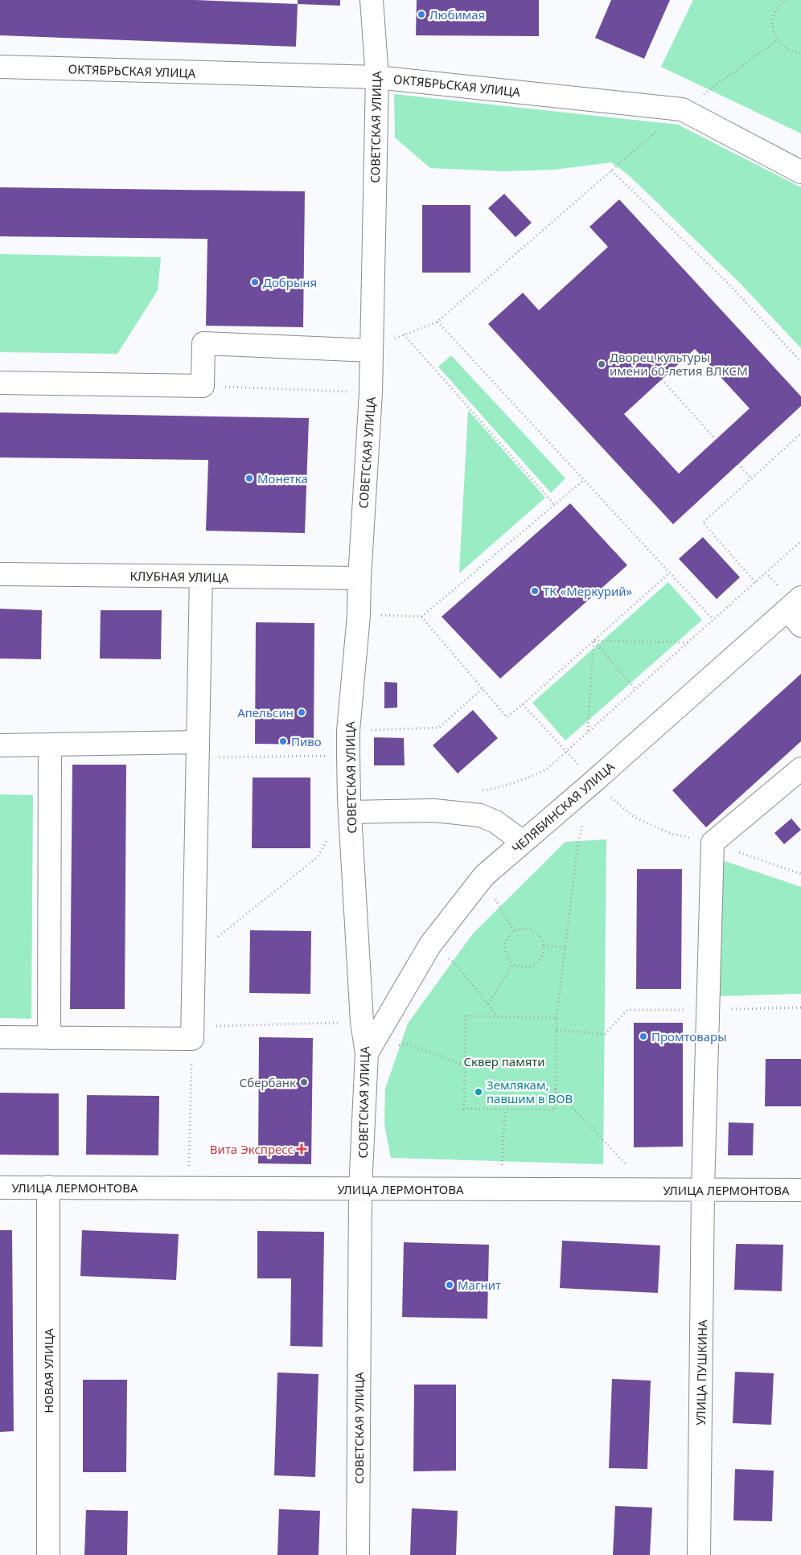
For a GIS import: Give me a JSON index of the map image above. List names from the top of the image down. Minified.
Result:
{"streets":{"street":["ОКТЯБРЬСКАЯ УЛИЦА","СОВЕТСКАЯ УЛИЦА","КЛУБНАЯ УЛИЦА","ЧЕЛЯБИНСКАЯ УЛИЦА","УЛИЦА ЛЕРМОНТОВА","НОВАЯ УЛИЦА","УЛИЦА ПУШКИНА"]},"crossings":[["ОКТЯБРЬСКАЯ УЛИЦА","СОВЕТСКАЯ УЛИЦА"],["СОВЕТСКАЯ УЛИЦА","КЛУБНАЯ УЛИЦА"],["СОВЕТСКАЯ УЛИЦА","ЧЕЛЯБИНСКАЯ УЛИЦА"],["СОВЕТСКАЯ УЛИЦА","УЛИЦА ЛЕРМОНТОВА"],["УЛИЦА ЛЕРМОНТОВА","НОВАЯ УЛИЦА"],["УЛИЦА ЛЕРМОНТОВА","УЛИЦА ПУШКИНА"]],"parks":["Сквер памяти"],"places":{"other":["Любимая","Добрыня","Дворец культуры имени 60-летия ВЛКСМ","Монетка","ТК «Меркурий»","Апельсин","Пиво","Промтовары","Сбербанк","Землякам, павшим в ВОВ","Магнит"],"health":["Вита Экспресс"]}}
